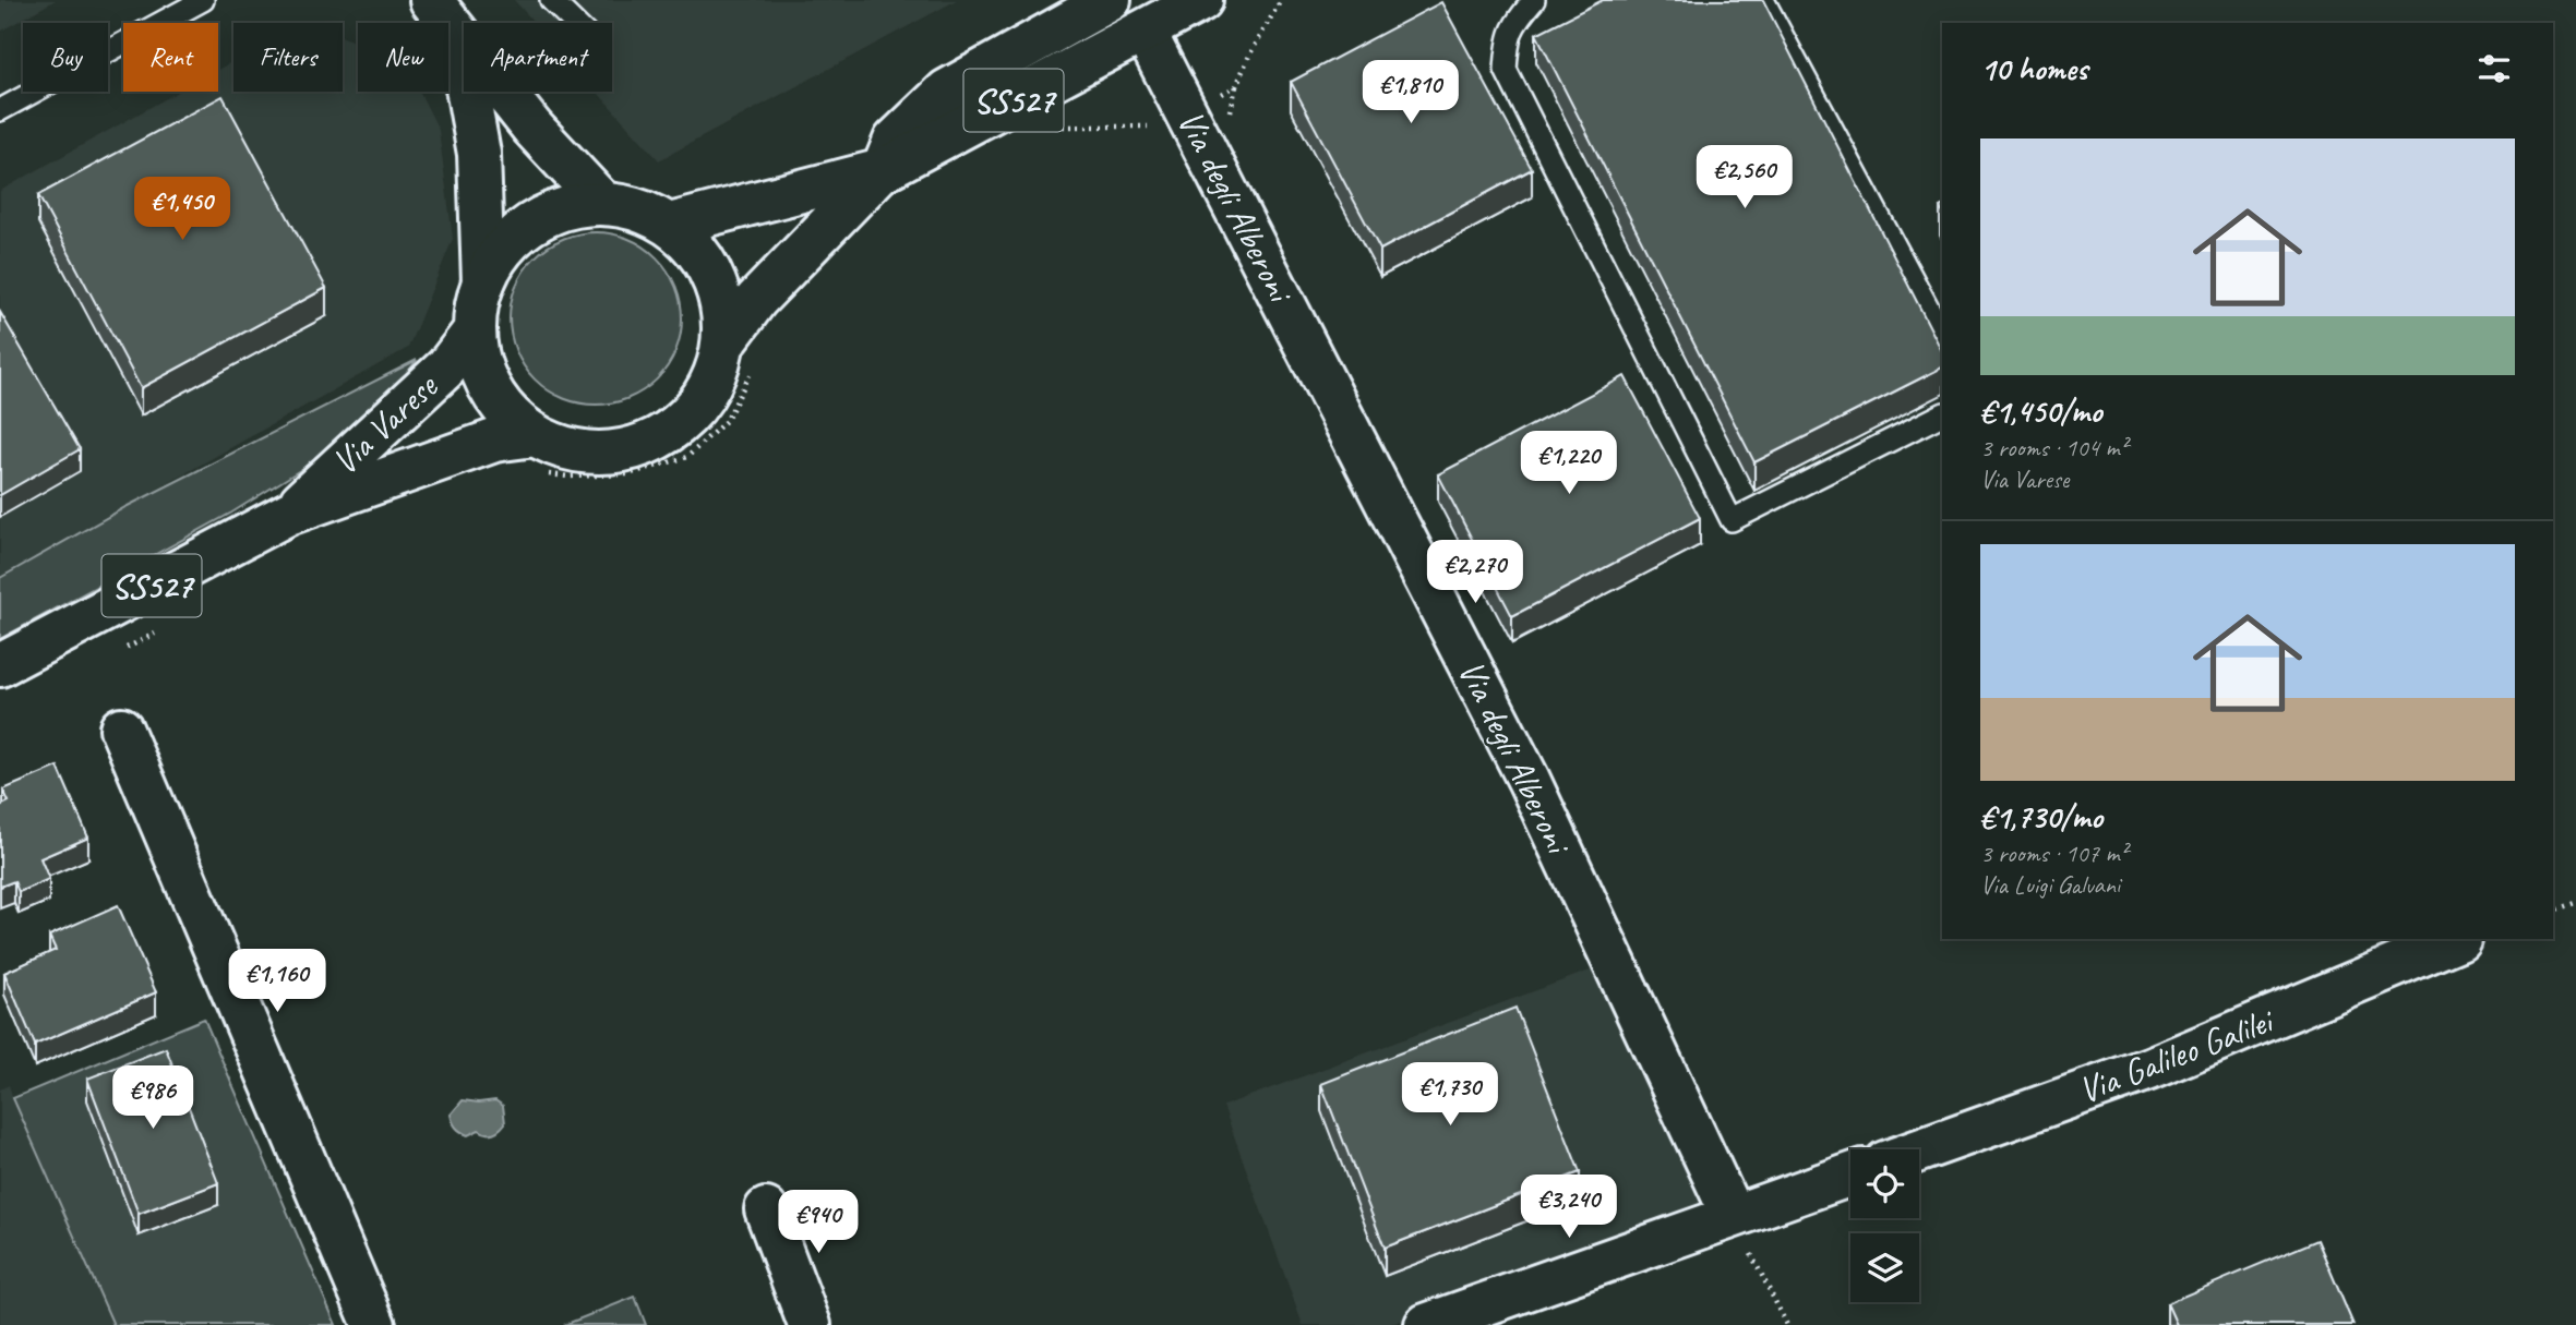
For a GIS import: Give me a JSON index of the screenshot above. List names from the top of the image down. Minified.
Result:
{"streets":{"street":["SS527","Via degli Alberoni","Via Varese","Via Galileo Galilei"]},"crossings":[["SS527","Via degli Alberoni"],["SS527","Via Varese"]],"page":{"chip":["Buy","Rent","Filters","New","Apartment"],"heading":"10 homes","price":["€1,810","€2,560","€1,450","€1,220","€2,270","€1,160","€1,730","€986","€3,240","€940"],"list":[{"name":"€1,450/mo","note":"3 rooms · 104 m² · Via Varese"},{"name":"€1,730/mo","note":"3 rooms · 107 m² · Via Luigi Galvani"}]}}
